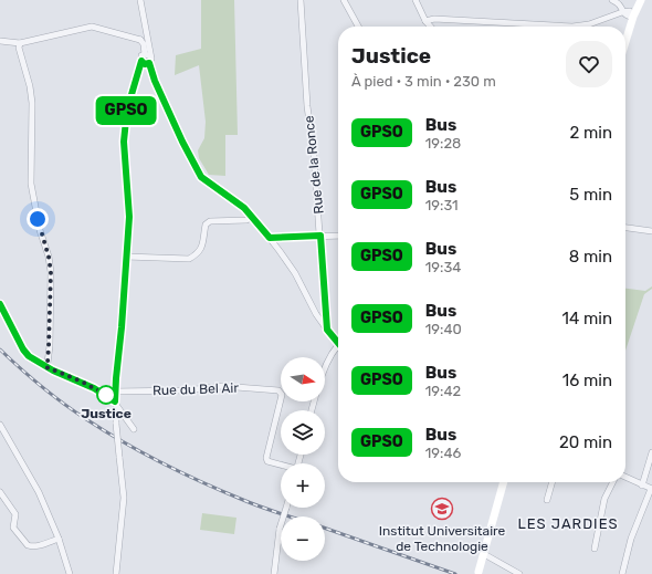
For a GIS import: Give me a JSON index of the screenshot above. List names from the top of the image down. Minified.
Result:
{"streets":{"street":["Rue de la Ronce","Rue du Bel Air"]},"districts":["LES JARDIES"],"places":{"other":["Justice"],"school or university":["Institut Universitaire de Technologie"]},"lines":["bus line GPSO"],"north":"right","page":{"on_map":"GPSO","heading":["Justice","À pied · 3 min · 230 m"],"list":[{"mark":"GPSO","name":"Bus","note":"19:28","value":"2 min"},{"mark":"GPSO","name":"Bus","note":"19:31","value":"5 min"},{"mark":"GPSO","name":"Bus","note":"19:34","value":"8 min"},{"mark":"GPSO","name":"Bus","note":"19:40","value":"14 min"},{"mark":"GPSO","name":"Bus","note":"19:42","value":"16 min"},{"mark":"GPSO","name":"Bus","note":"19:46","value":"20 min"}],"map_buttons":["+","−"]}}
